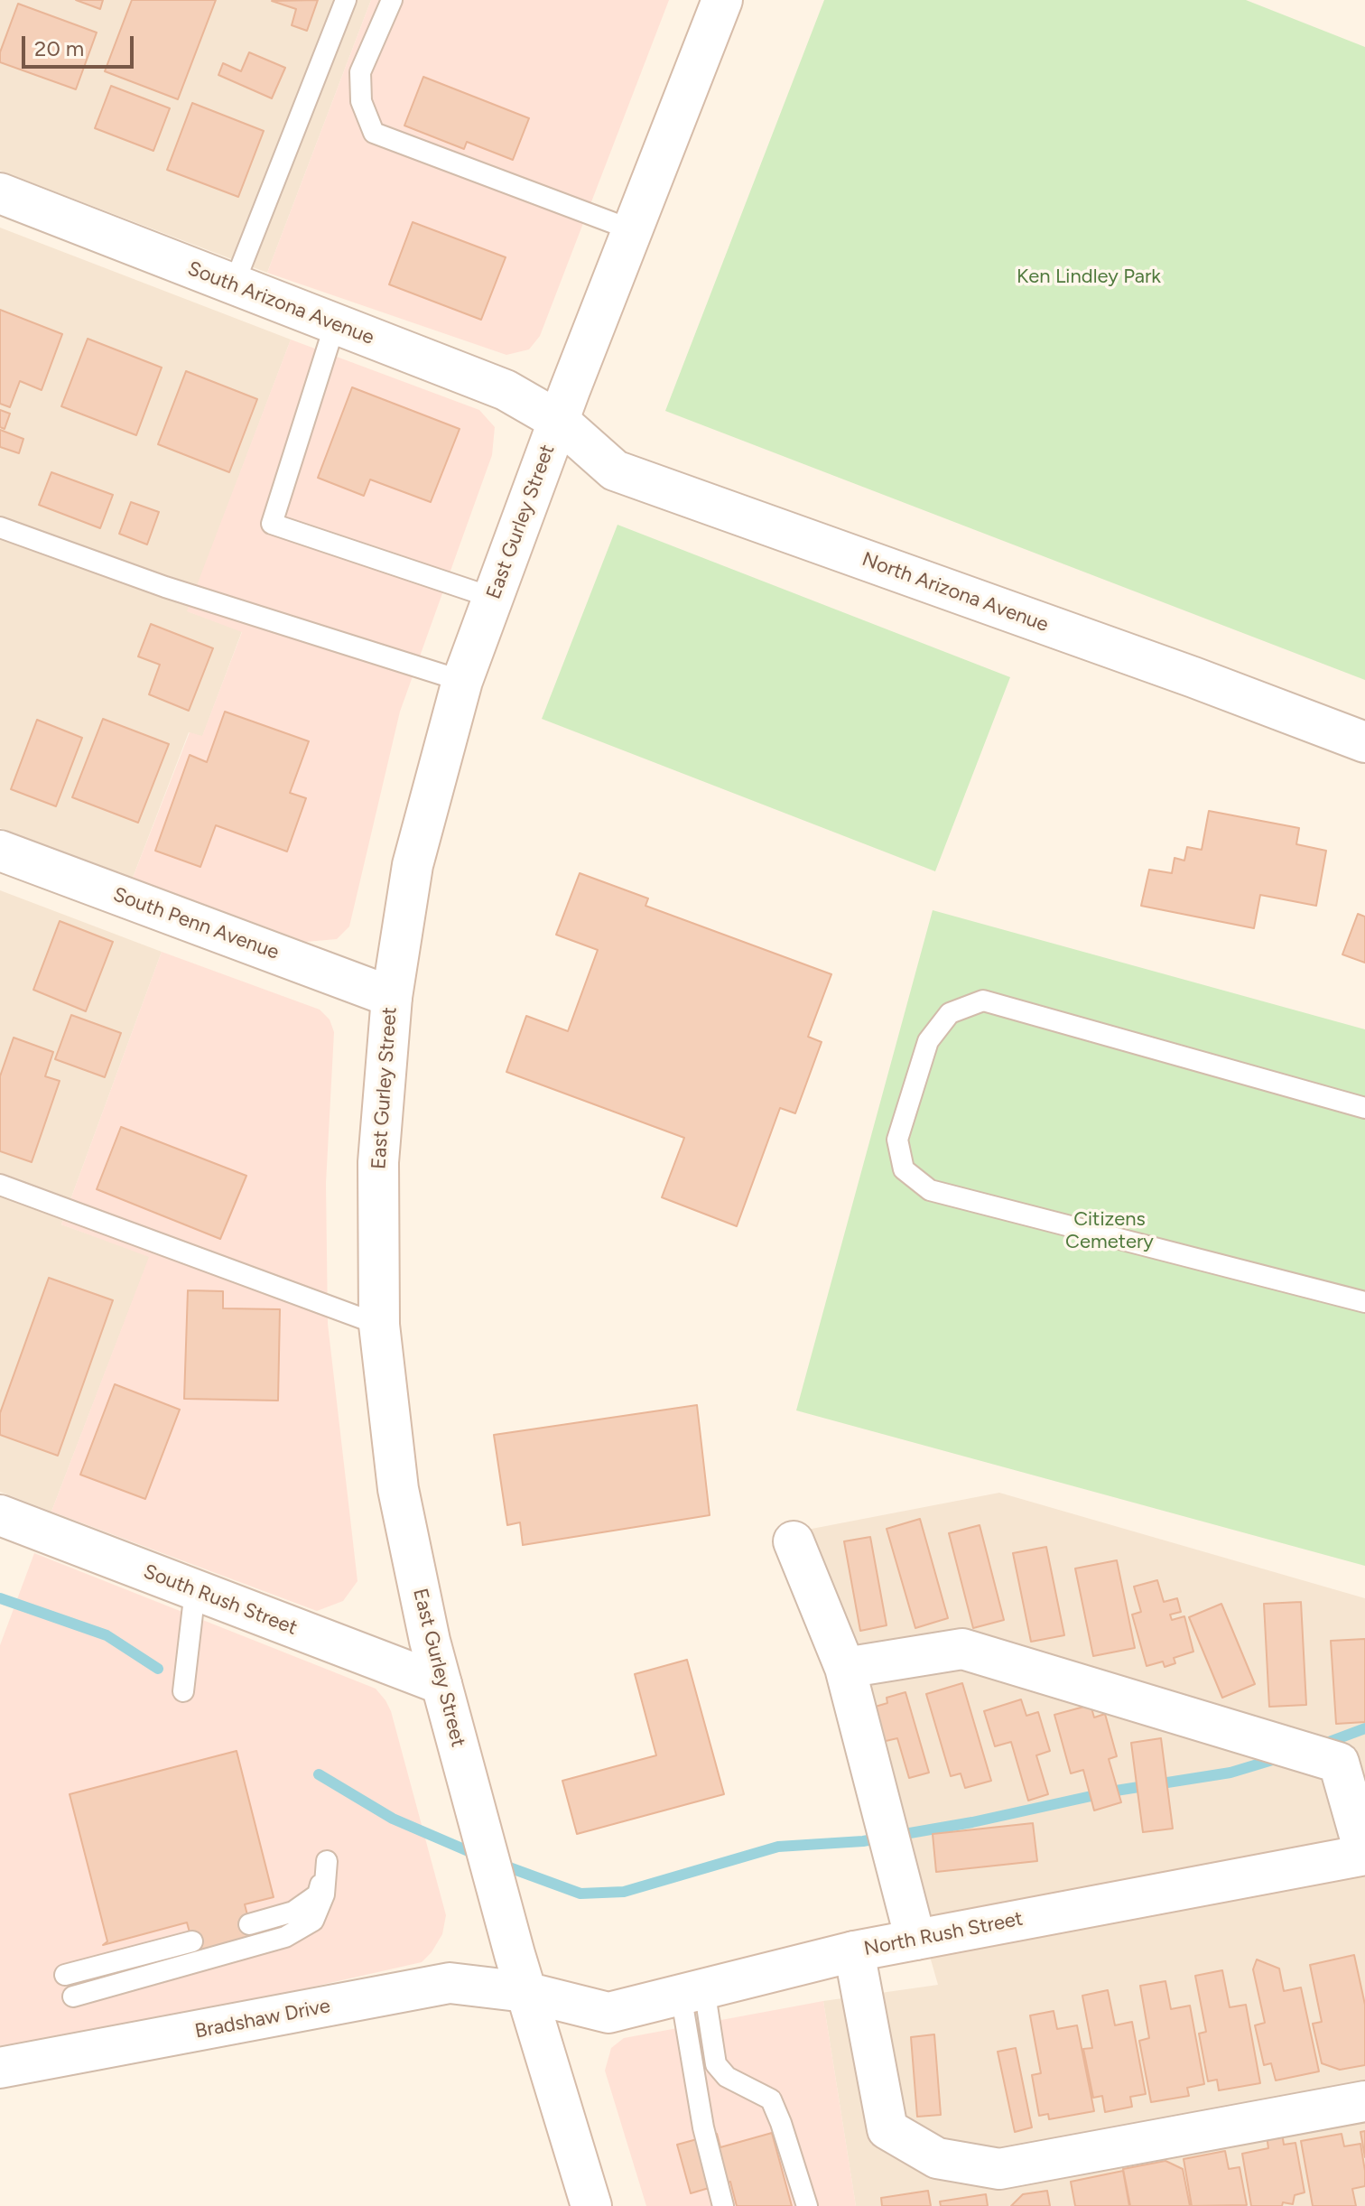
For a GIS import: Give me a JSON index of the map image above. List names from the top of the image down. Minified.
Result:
{"streets":{"street":["South Arizona Avenue","East Gurley Street","North Arizona Avenue","South Penn Avenue","South Rush Street","North Rush Street","Bradshaw Drive"]},"crossings":[["South Arizona Avenue","East Gurley Street"],["South Arizona Avenue","North Arizona Avenue"],["East Gurley Street","North Arizona Avenue"],["East Gurley Street","South Penn Avenue"],["East Gurley Street","South Rush Street"],["East Gurley Street","North Rush Street"],["East Gurley Street","Bradshaw Drive"],["North Rush Street","Bradshaw Drive"]],"parks":["Ken Lindley Park","Citizens Cemetery"],"scale_bar":"20 m"}
